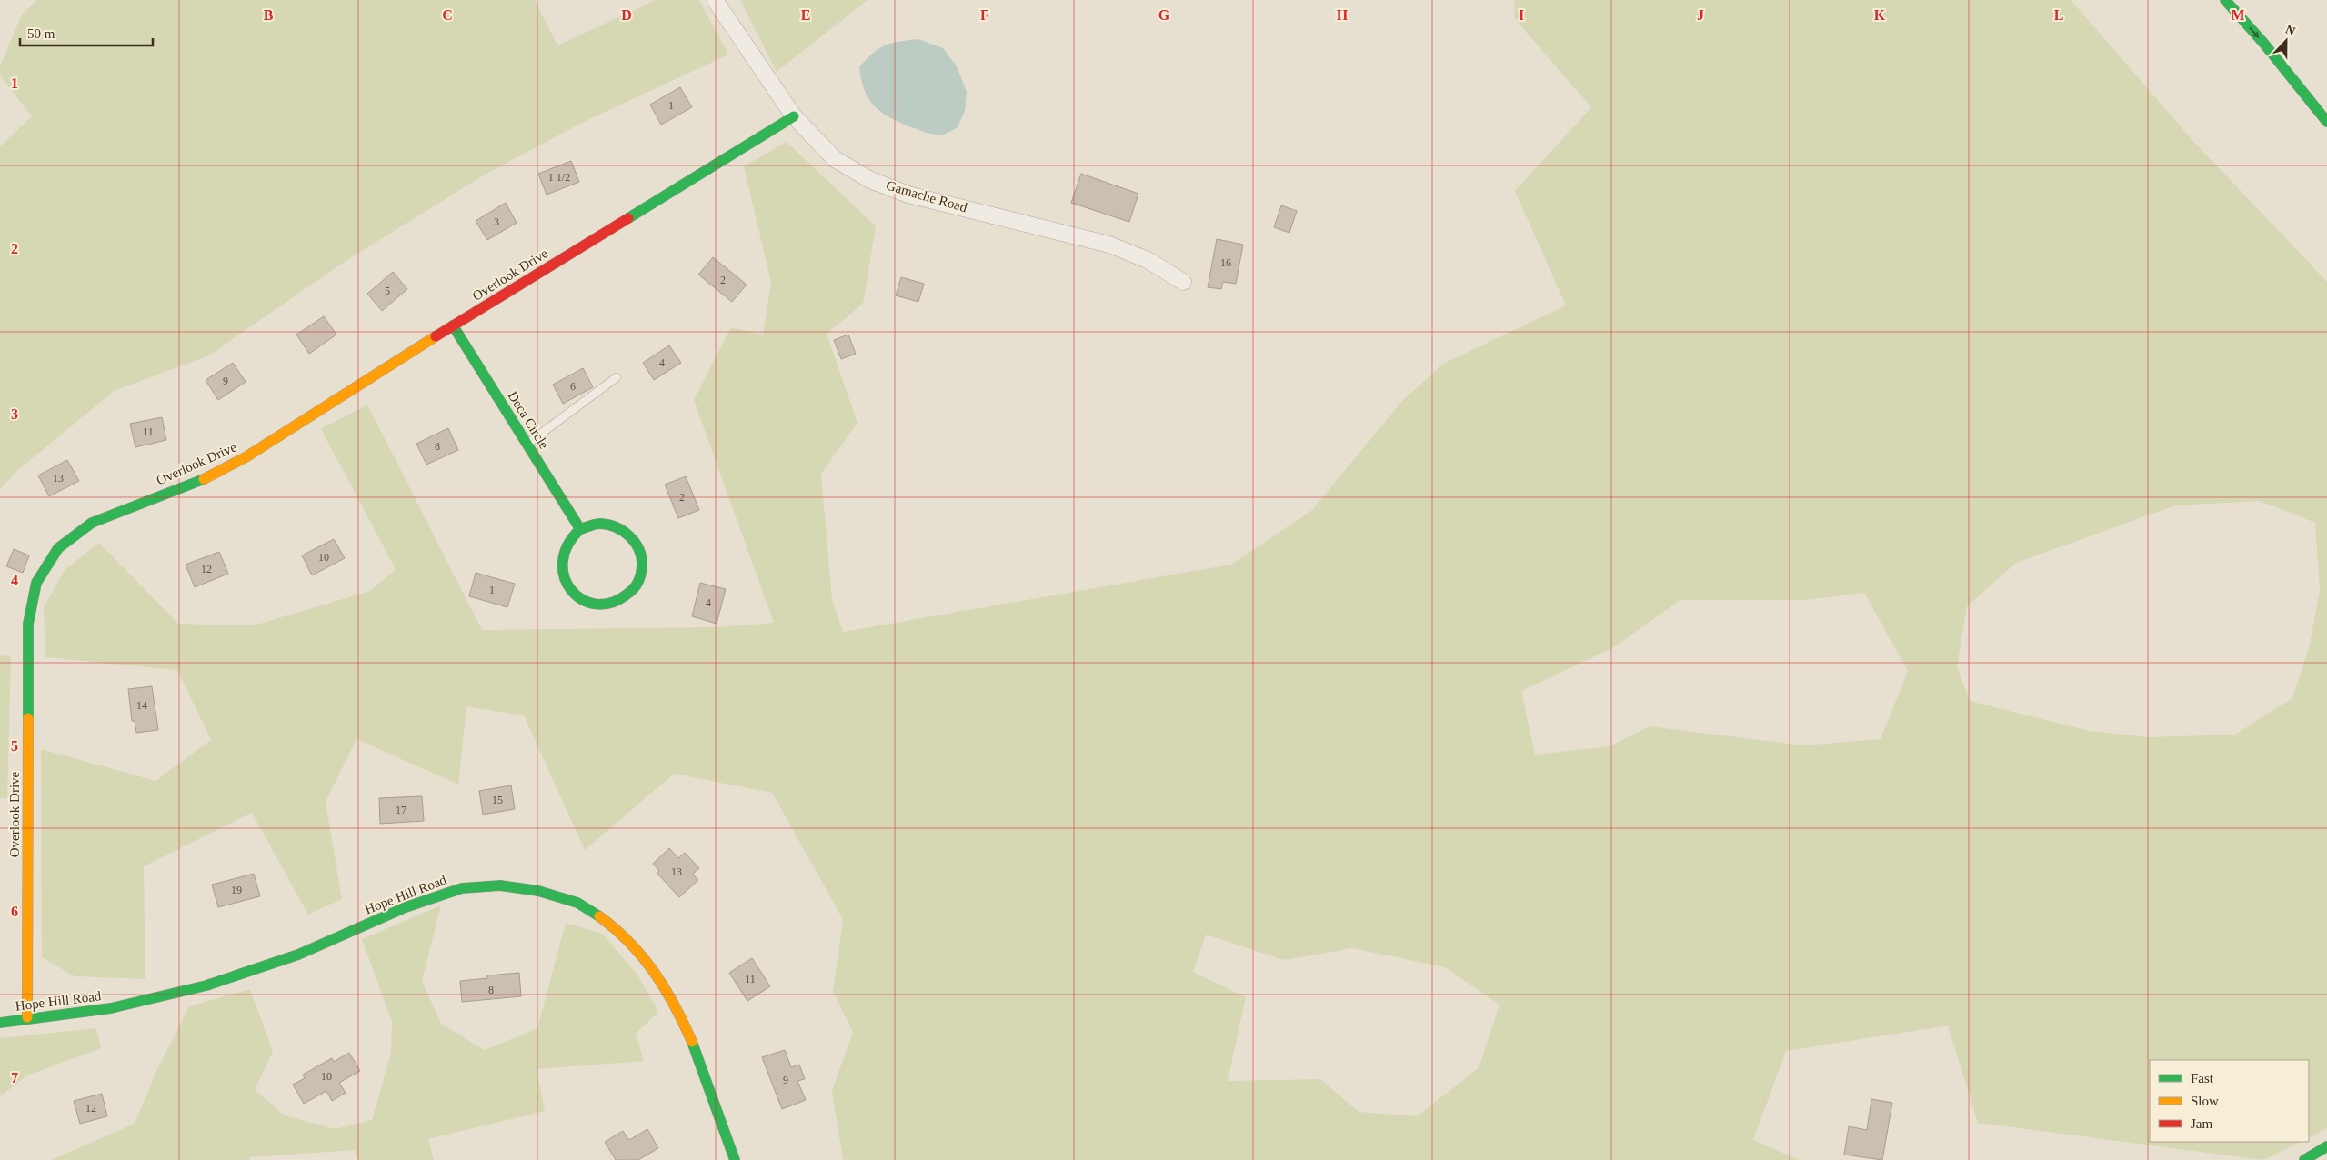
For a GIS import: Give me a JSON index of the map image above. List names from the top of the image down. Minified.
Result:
{"streets":{"main road":["Overlook Drive","Deca Circle","Hope Hill Road"],"street":["Gamache Road"]},"crossings":[["Gamache Road","Overlook Drive"],["Overlook Drive","Deca Circle"],["Overlook Drive","Hope Hill Road"]],"house_numbers":["1","1 1/2","3","16","2","5","4","9","6","11","8","13","2","10","12","1","4","14","15","17","13","19","11","8","10","9","12"],"legend":["Fast","Slow","Jam"],"scale_bar":"50 m","north":"top","grid":{"columns":["B","C","D","E","F","G","H","I","J","K","L","M"],"rows":["1","2","3","4","5","6","7"]}}
